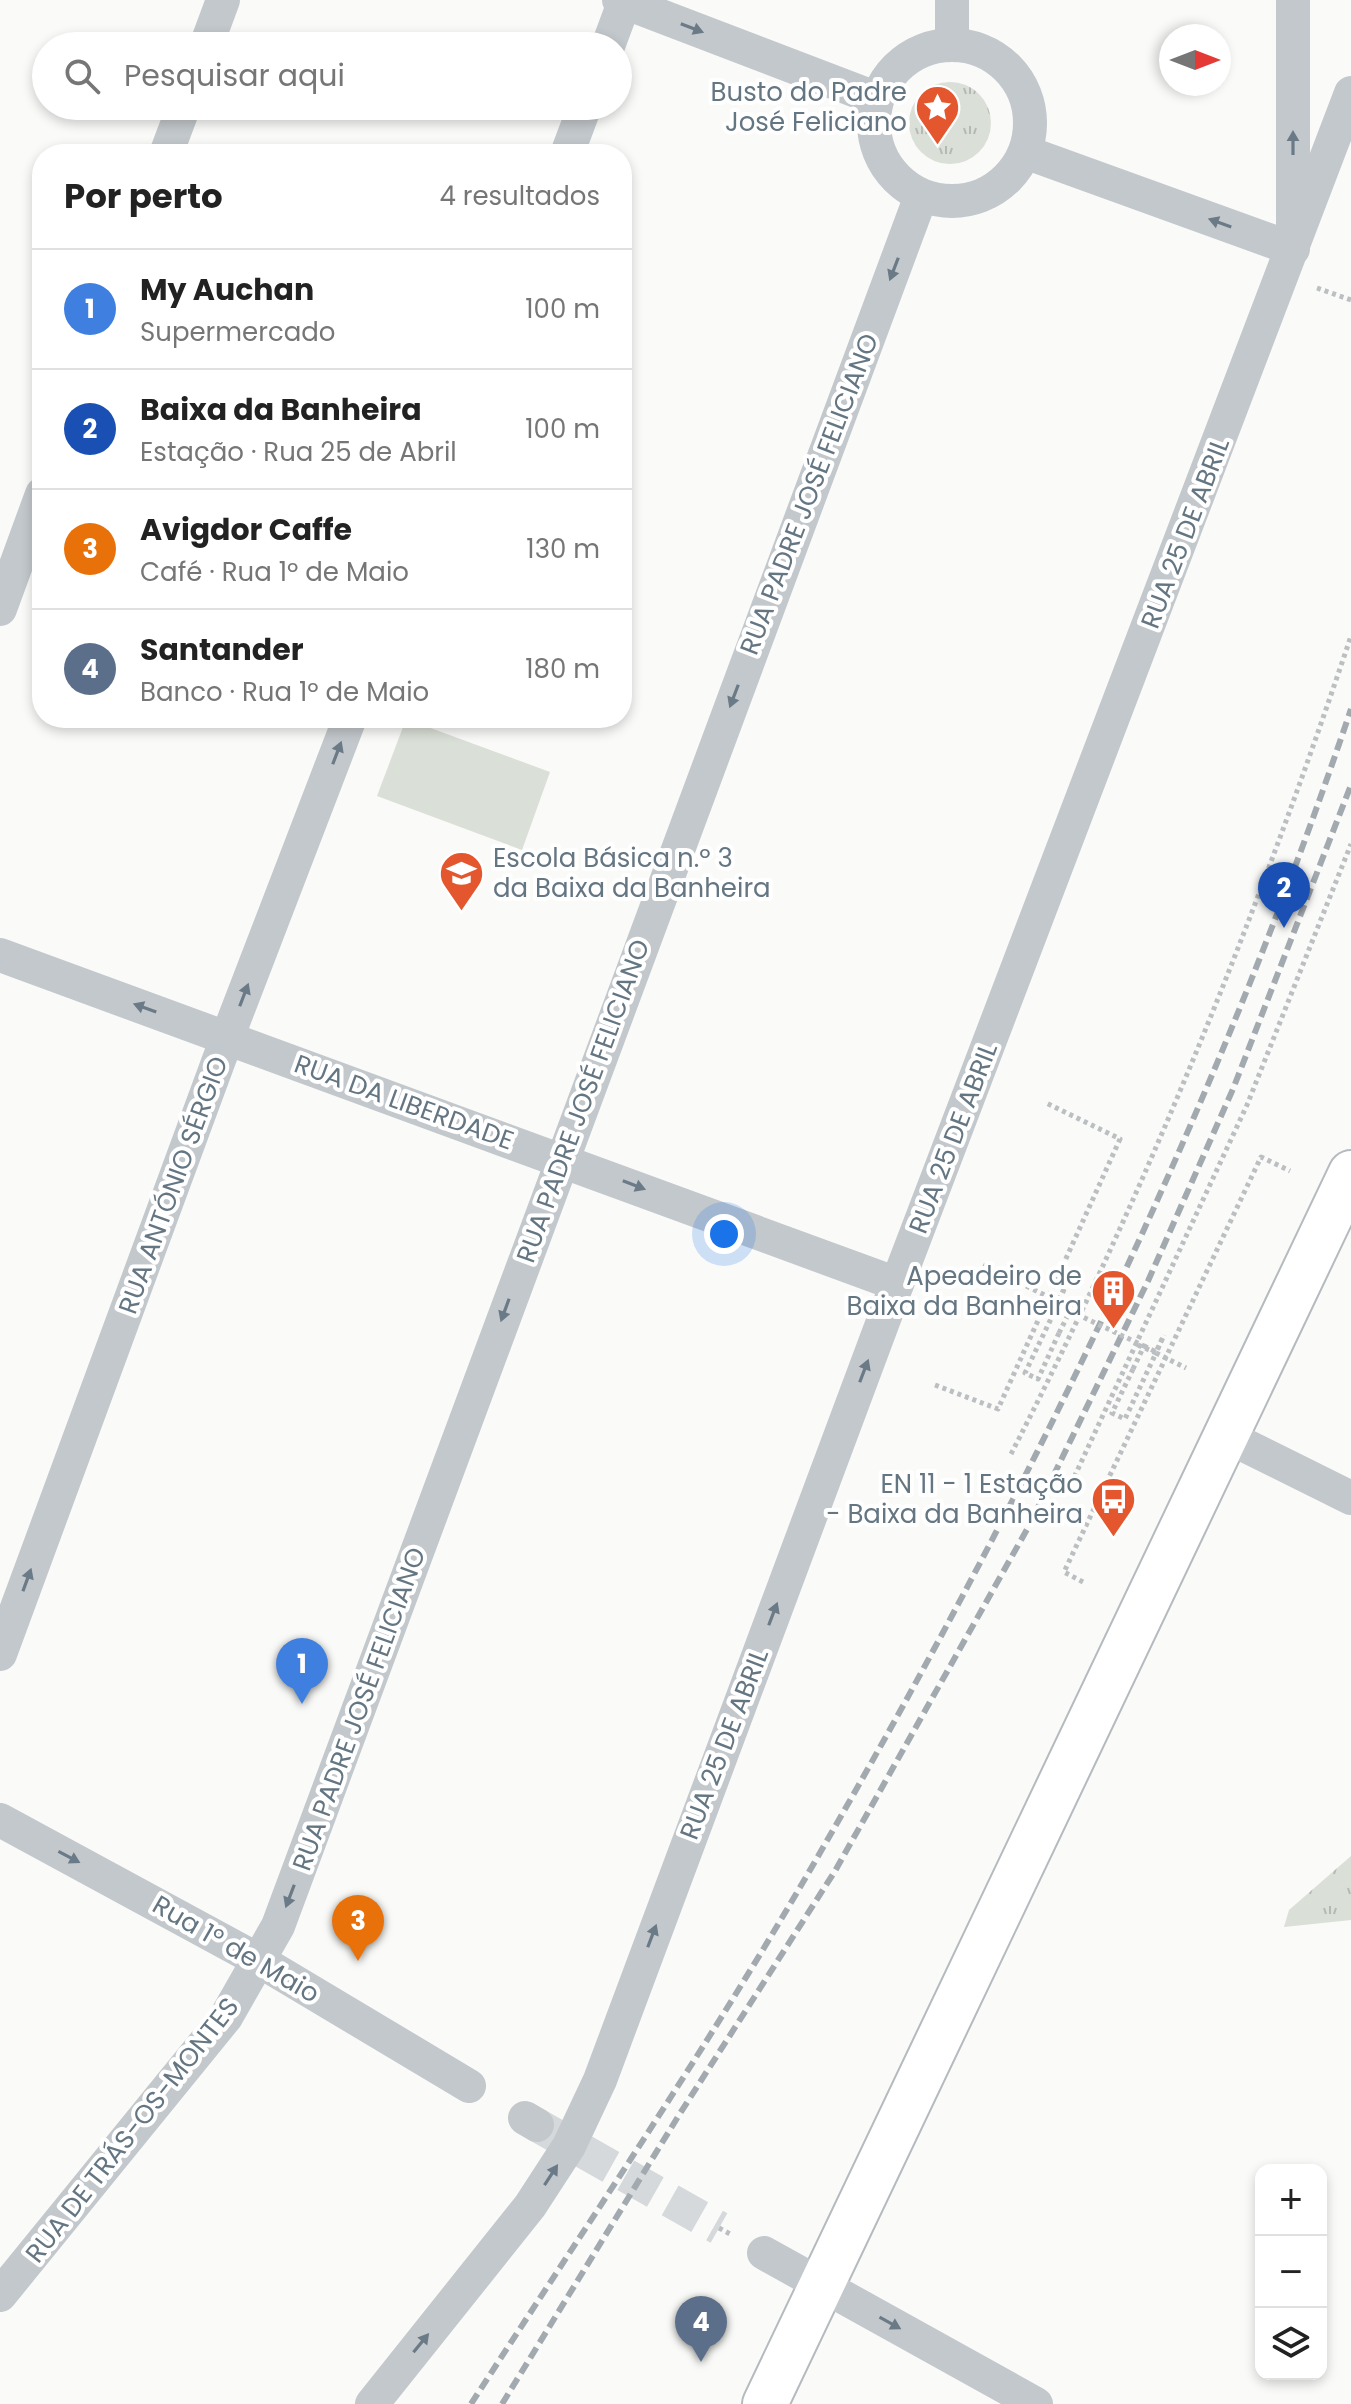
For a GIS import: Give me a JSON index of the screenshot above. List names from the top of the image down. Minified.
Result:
{"streets":{"street":["RUA PADRE JOSÉ FELICIANO","RUA 25 DE ABRIL","RUA DA LIBERDADE","RUA ANTÓNIO SÉRGIO","Rua 1º de Maio","RUA DE TRÁS-OS-MONTES"]},"crossings":[["RUA PADRE JOSÉ FELICIANO","RUA DA LIBERDADE"],["RUA PADRE JOSÉ FELICIANO","Rua 1º de Maio"],["RUA PADRE JOSÉ FELICIANO","RUA DE TRÁS-OS-MONTES"],["RUA 25 DE ABRIL","RUA DA LIBERDADE"],["RUA DA LIBERDADE","RUA ANTÓNIO SÉRGIO"],["Rua 1º de Maio","RUA DE TRÁS-OS-MONTES"]],"one_way":["RUA PADRE JOSÉ FELICIANO","RUA 25 DE ABRIL","RUA ANTÓNIO SÉRGIO","Rua 1º de Maio"],"places":{"place":["Busto do Padre José Feliciano"],"school or university":["Escola Básica n.º 3 da Baixa da Banheira"],"building":["Apeadeiro de Baixa da Banheira"],"bus stop":["EN 11 - 1 Estação - Baixa da Banheira"]},"north":"right","page":{"search":"Pesquisar aqui","heading":["Por perto","4 resultados"],"list":[{"mark":"1","name":"My Auchan","note":"Supermercado","value":"100 m"},{"mark":"2","name":"Baixa da Banheira","note":"Estação · Rua 25 de Abril","value":"100 m"},{"mark":"3","name":"Avigdor Caffe","note":"Café · Rua 1º de Maio","value":"130 m"},{"mark":"4","name":"Santander","note":"Banco · Rua 1º de Maio","value":"180 m"}],"pins":["2","1","3","4"],"map_buttons":["+","−"]}}
